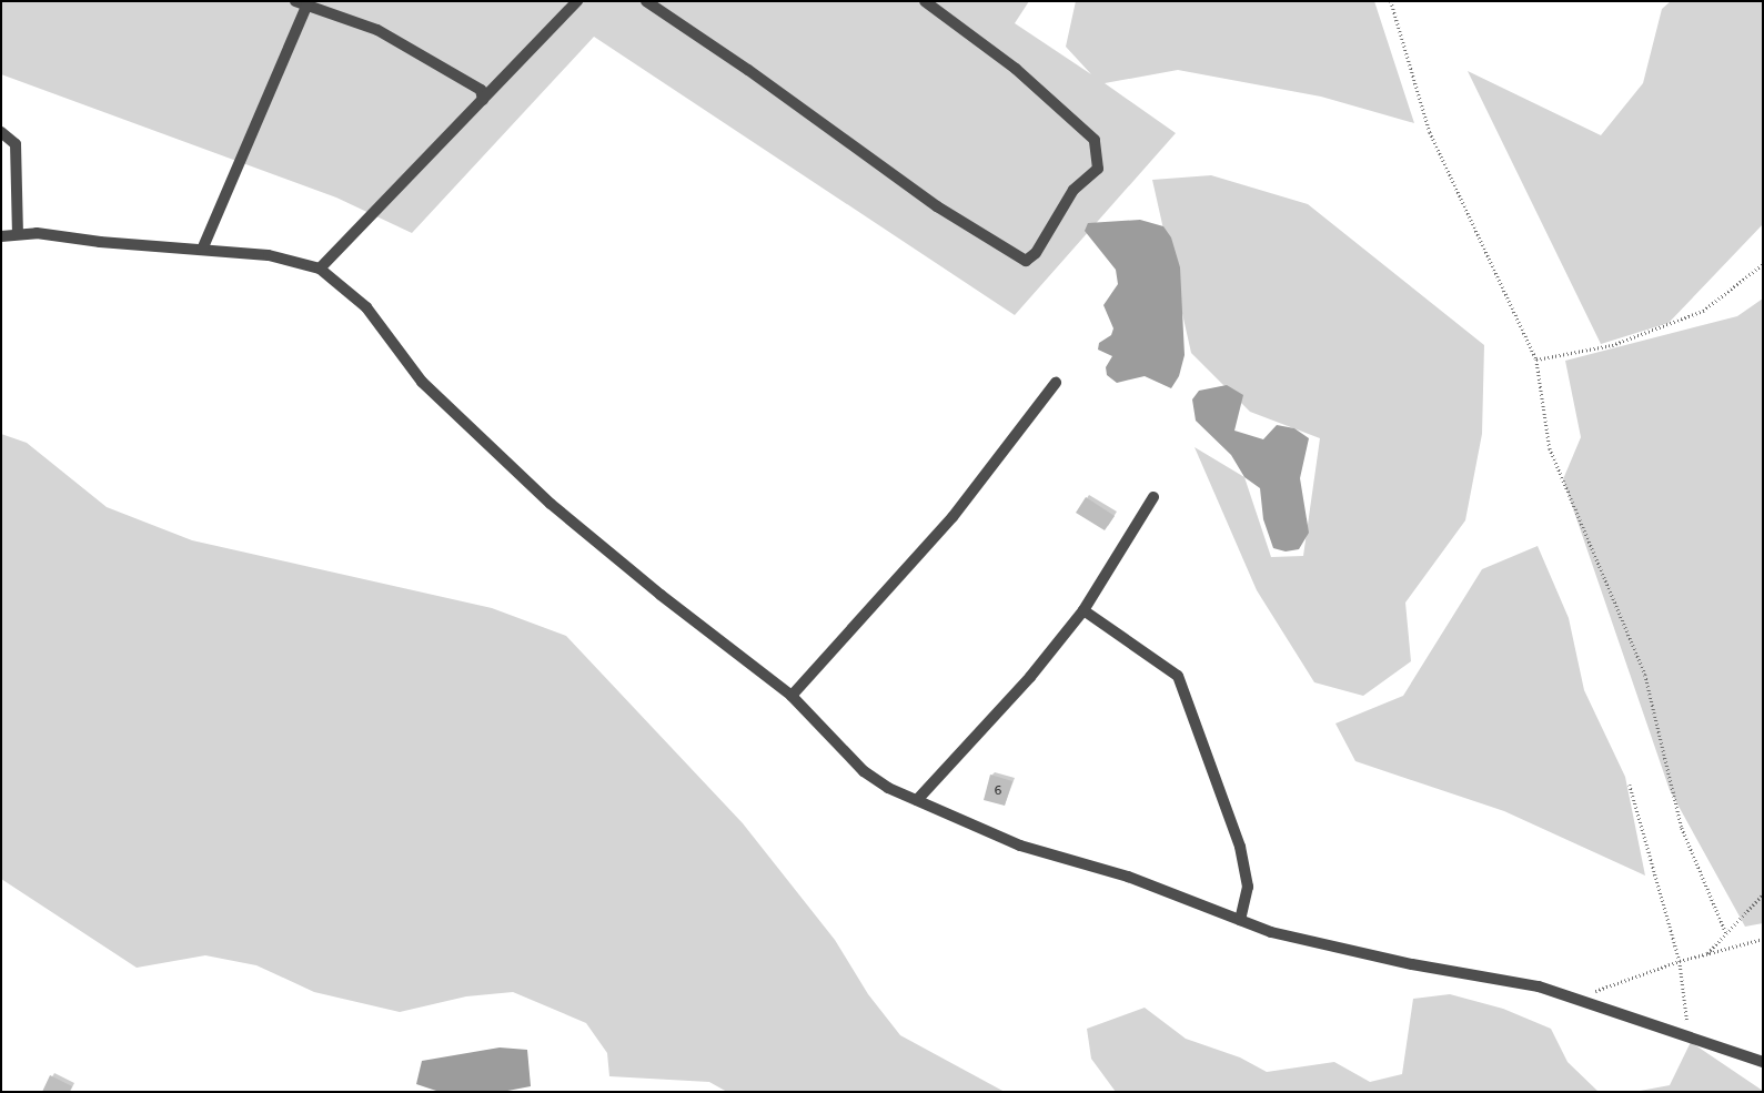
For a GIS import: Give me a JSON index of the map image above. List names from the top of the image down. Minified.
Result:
{"house_numbers":["6"]}
